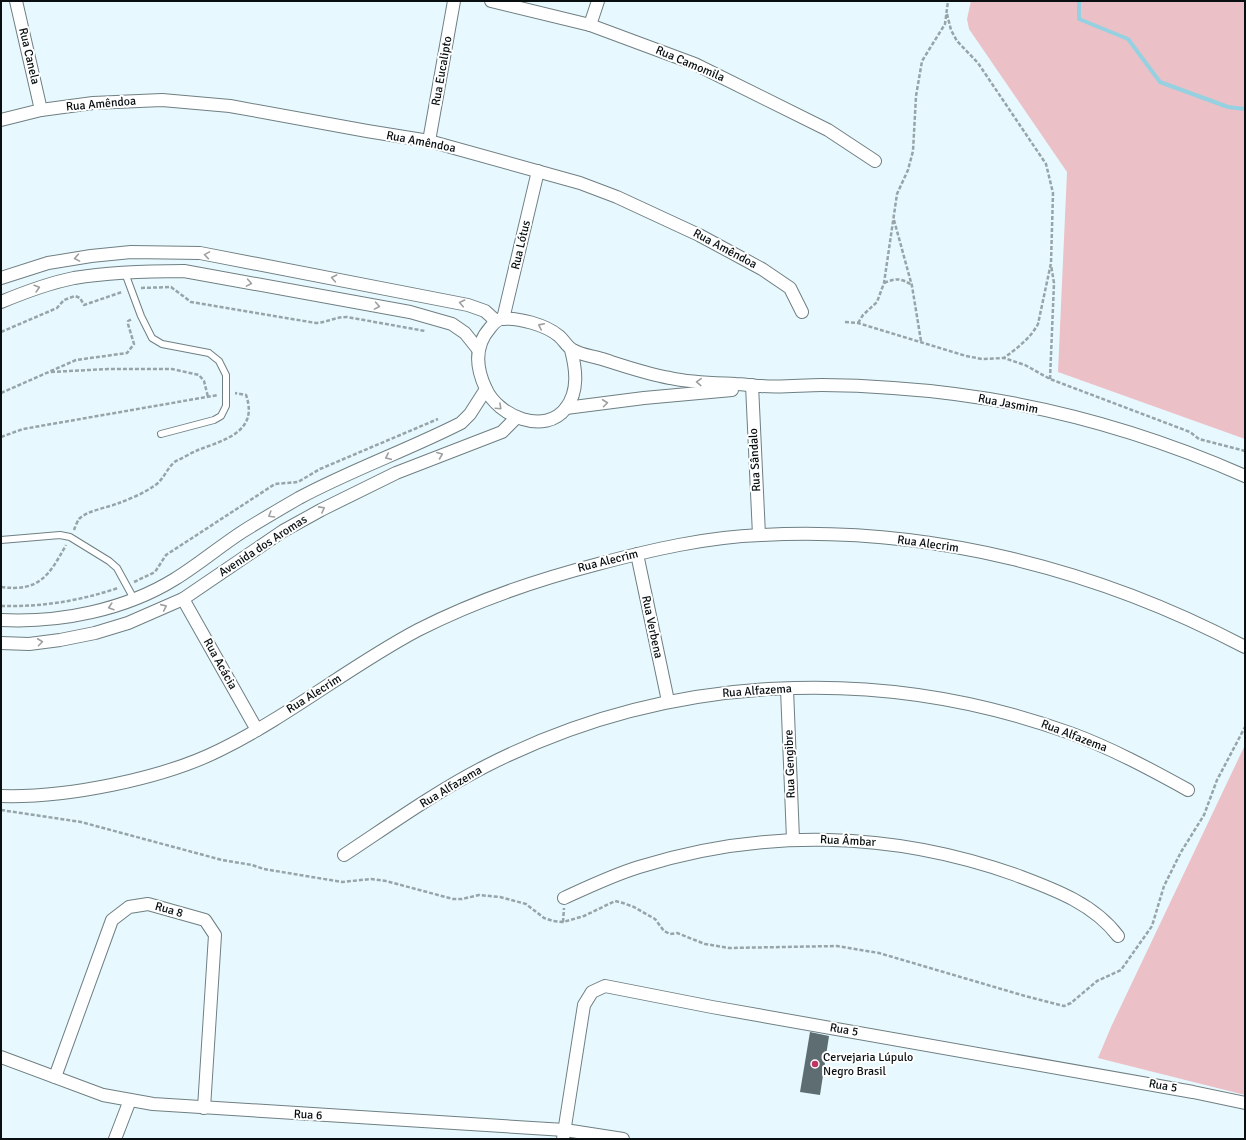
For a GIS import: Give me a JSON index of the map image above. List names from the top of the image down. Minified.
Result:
{"streets":{"street":["Rua Canela","Rua Camomila","Rua Eucalipto","Rua Amêndoa","Rua Lótus","Rua Jasmim","Rua Sândalo","Rua Alecrim","Avenida dos Aromas","Rua Verbena","Rua Acácia","Rua Alfazema","Rua Gengibre","Rua Âmbar","Rua 8","Rua 5","Rua 6"]},"crossings":[["Rua Canela","Rua Amêndoa"],["Rua Eucalipto","Rua Amêndoa"],["Rua Amêndoa","Rua Lótus"],["Rua Lótus","Avenida dos Aromas"],["Rua Jasmim","Rua Sândalo"],["Rua Sândalo","Rua Alecrim"],["Rua Alecrim","Rua Verbena"],["Rua Alecrim","Rua Acácia"],["Avenida dos Aromas","Rua Acácia"],["Rua Verbena","Rua Alfazema"],["Rua Alfazema","Rua Gengibre"],["Rua Gengibre","Rua Âmbar"],["Rua 8","Rua 6"],["Rua 5","Rua 6"]],"places":["Cervejaria Lúpulo Negro Brasil"]}
